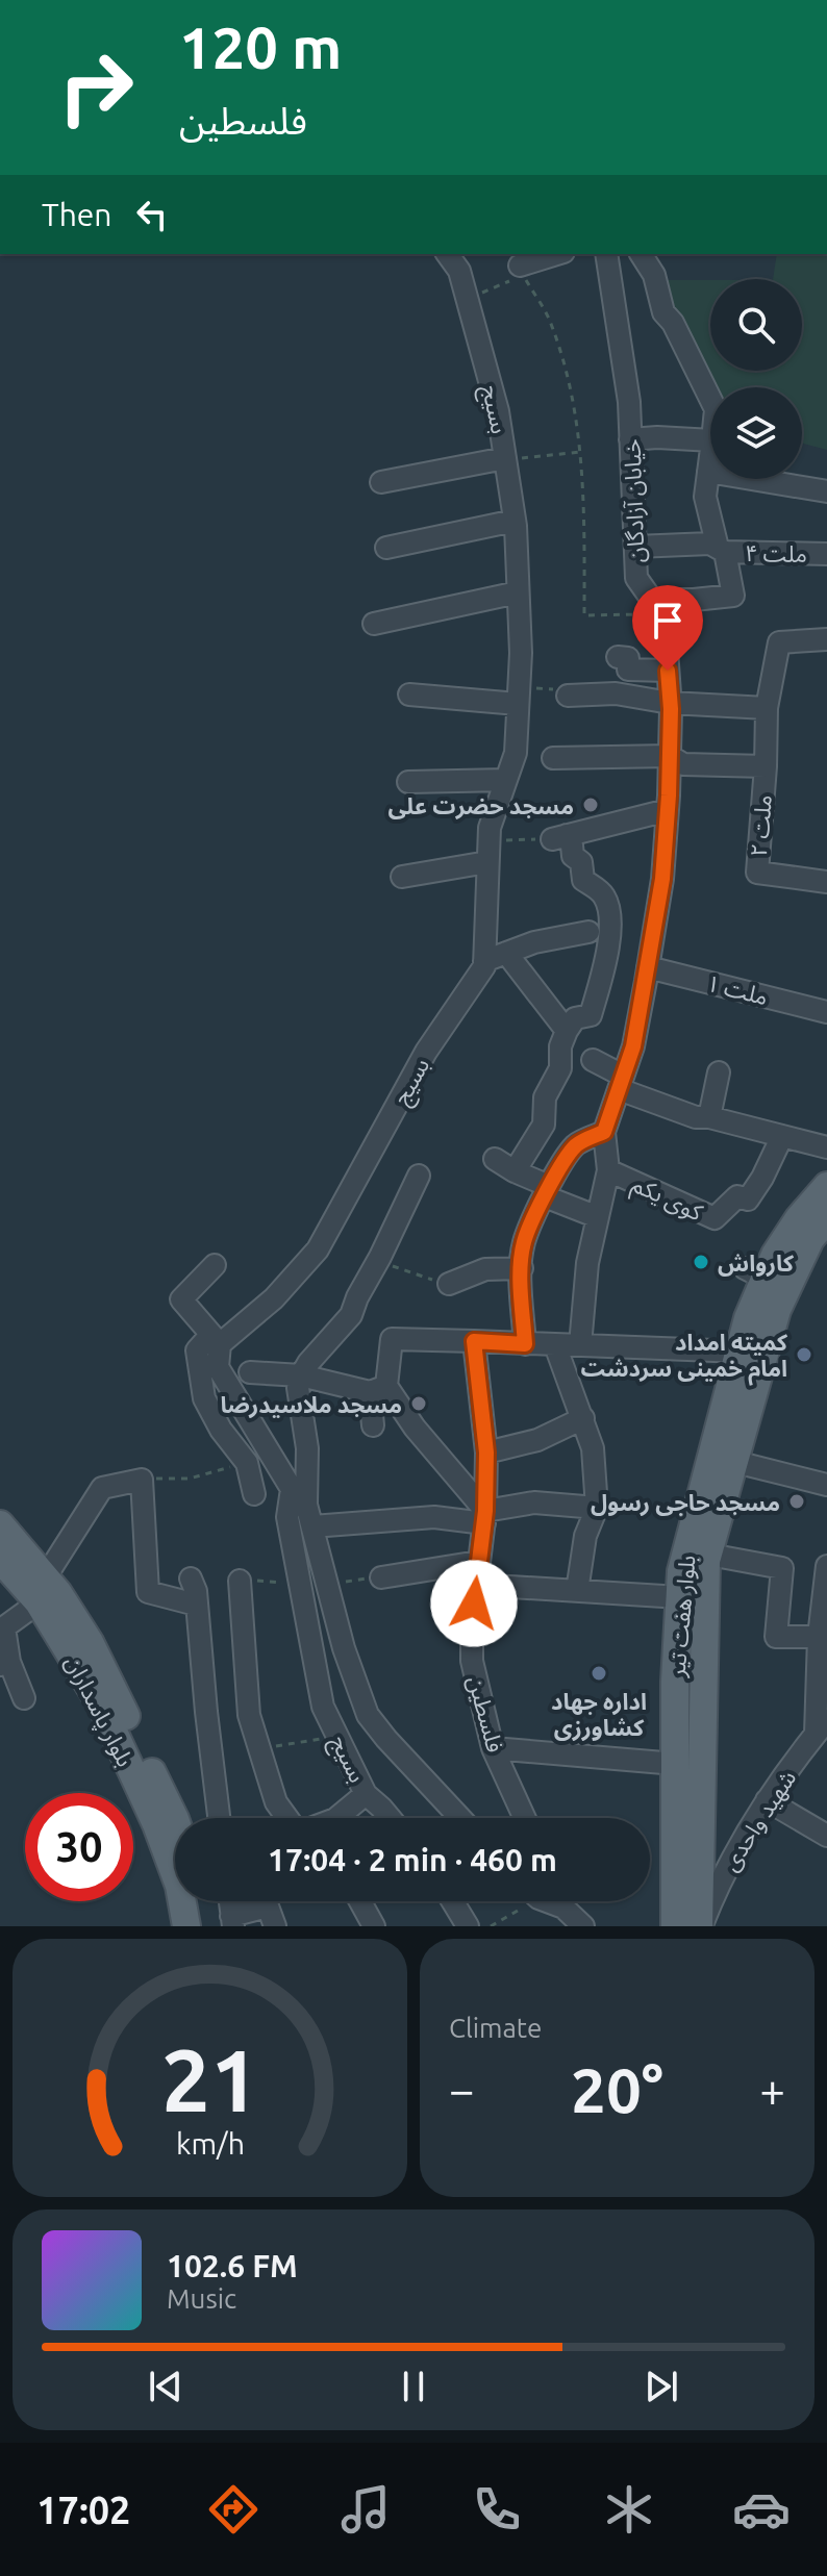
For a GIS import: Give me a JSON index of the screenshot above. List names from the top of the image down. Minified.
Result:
{"streets":{"main road":["بلوار هفت تیر","بلوار پاسداران"],"street":["بسیج","خیابان آزادگان","ملت ۴","ملت ۲","ملت ۱","کوی یکم","فلسطین","شهید واحدی"]},"crossings":[["خیابان آزادگان","ملت ۴"],["خیابان آزادگان","ملت ۱"],["بلوار هفت تیر","شهید واحدی"]],"places":["مسجد حضرت علی","کارواش","کمیته امداد امام خمینی سردشت","مسجد ملاسیدرضا","مسجد حاجی رسول","اداره جهاد کشاورزی"],"page":{"turn":["120 m","فلسطین"],"then":"Then","limit":"30","trip":"17:04 · 2 min · 460 m","tile":"Climate","heat":["−","20°","+"],"song":["102.6 FM","Music"],"tabs":"17:02","gauge":["21","km/h"]}}
